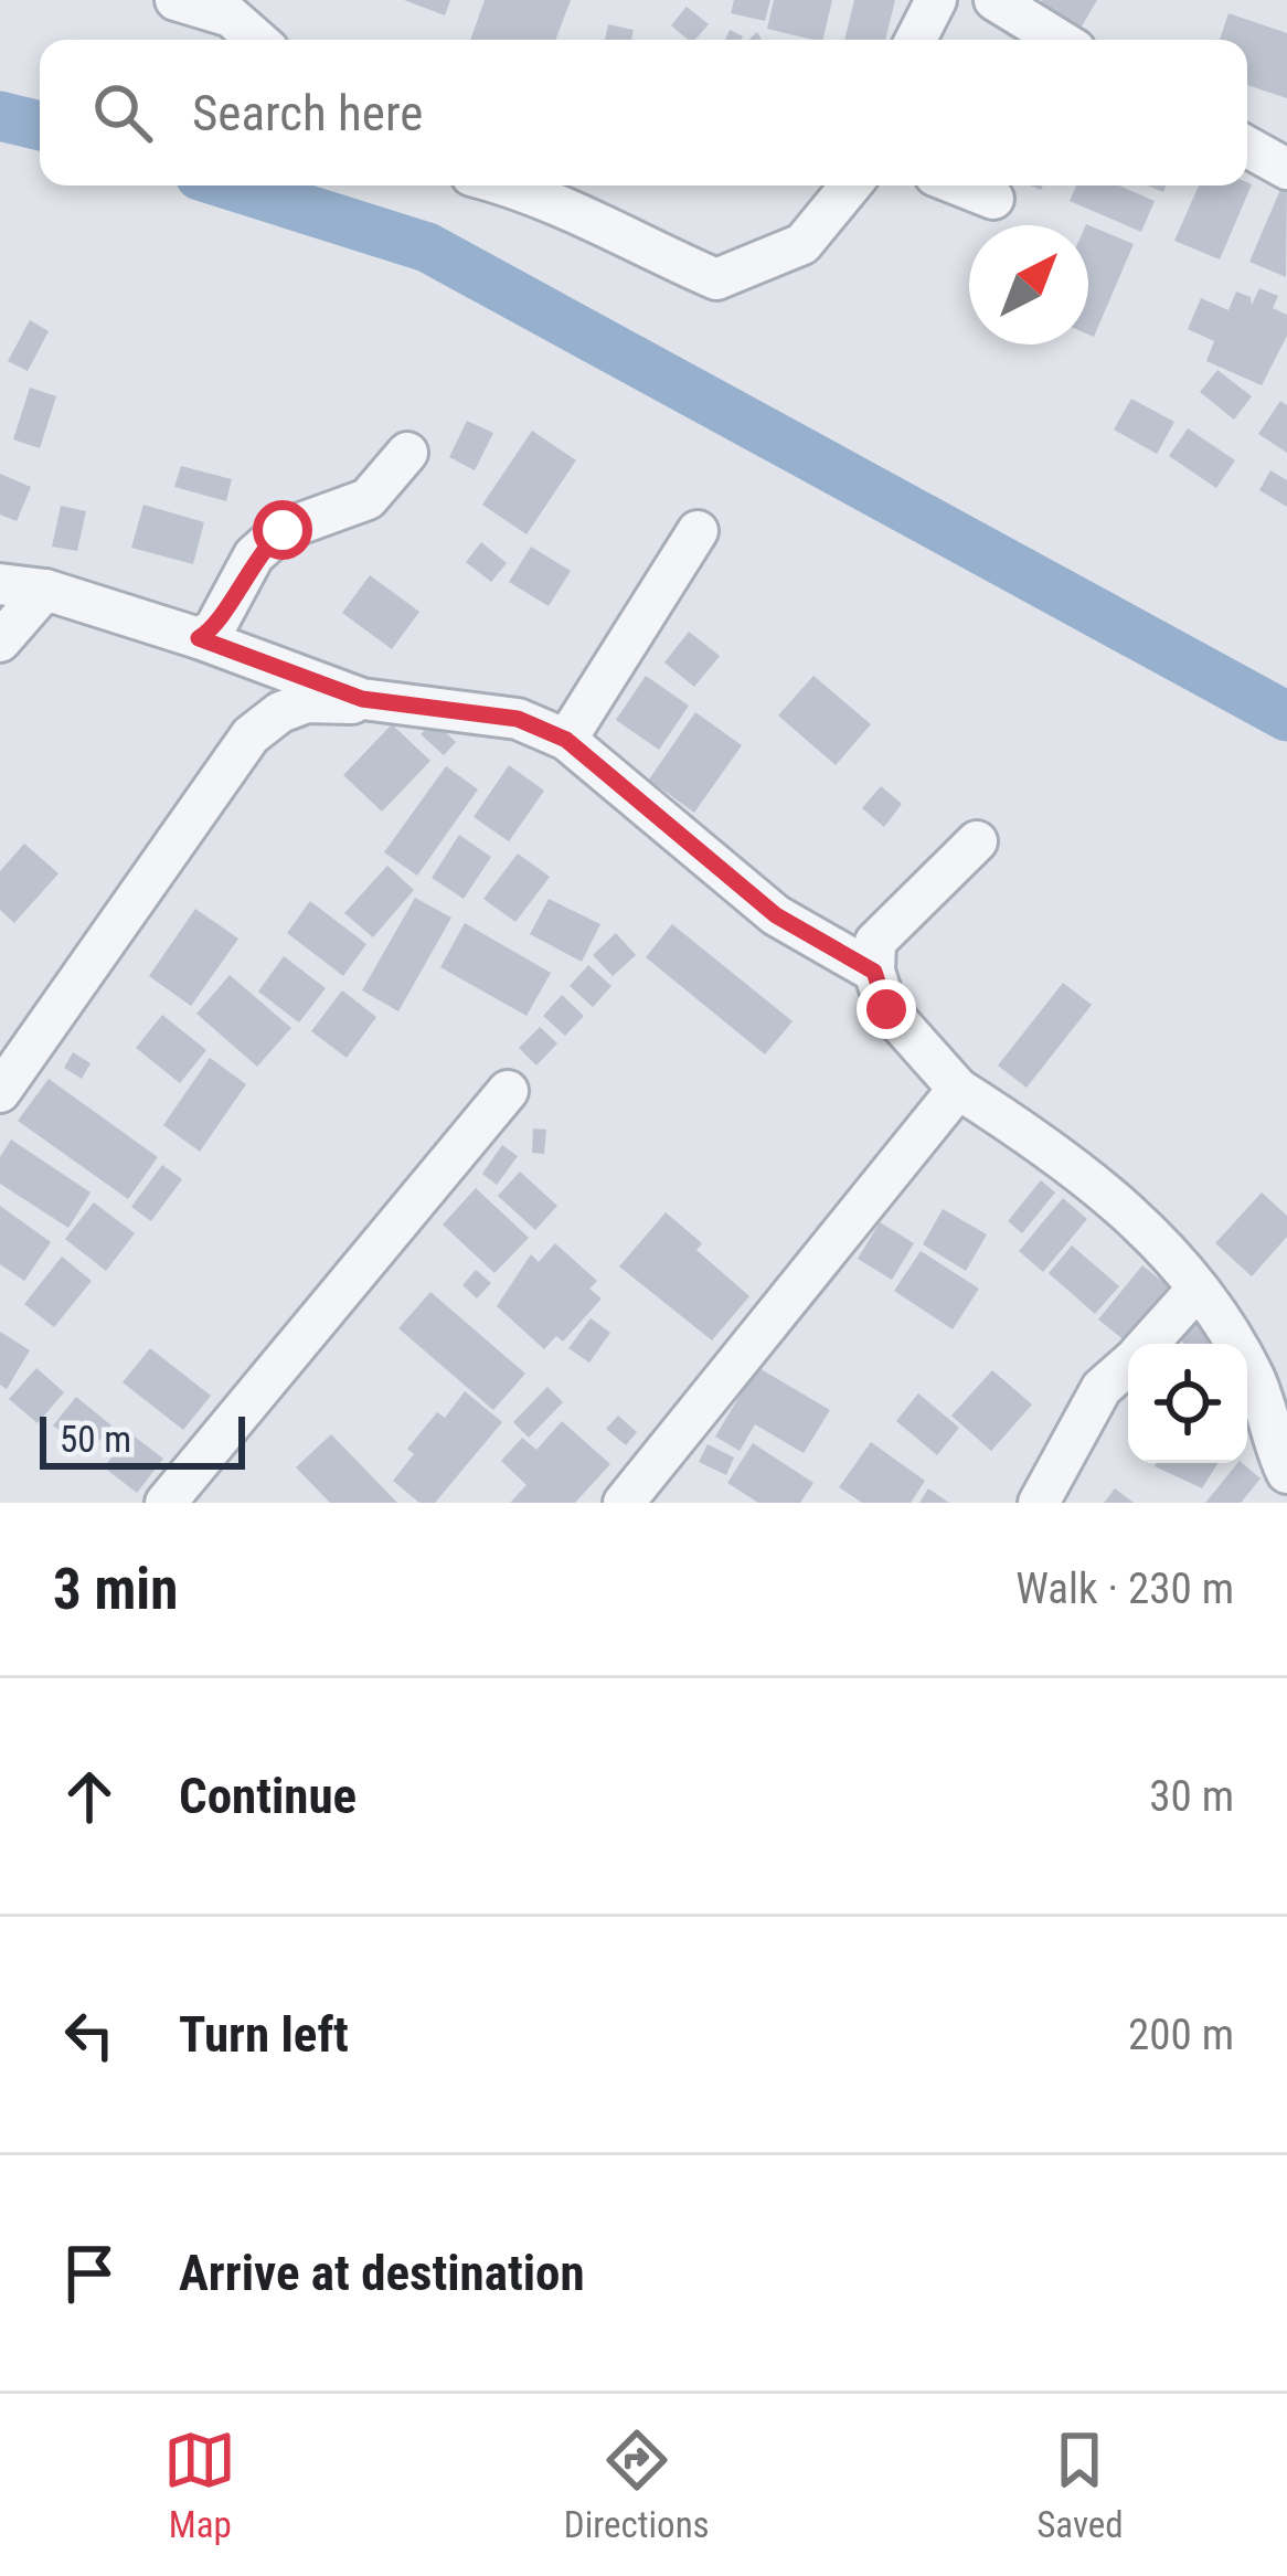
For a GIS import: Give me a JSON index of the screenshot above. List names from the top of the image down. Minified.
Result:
{"scale_bar":"50 m","north":"top right","page":{"search":"Search here","scale":"50 m","heading":["3 min","Walk · 230 m"],"list":[["Continue","30 m"],["Turn left","200 m"],"Arrive at destination"],"nav":["Map","Directions","Saved"]}}
